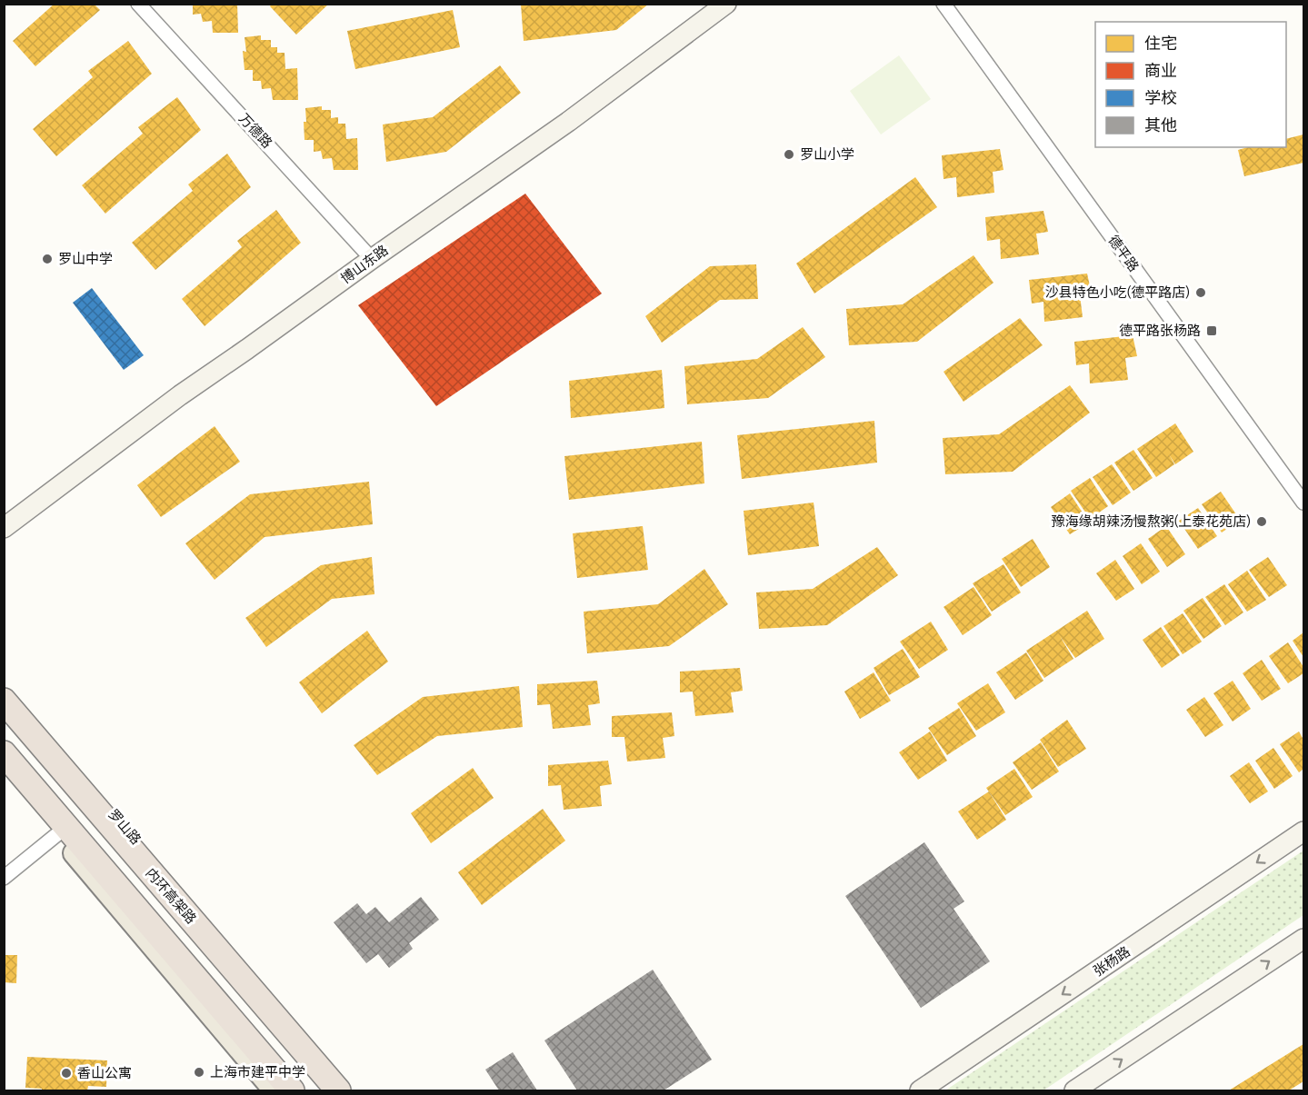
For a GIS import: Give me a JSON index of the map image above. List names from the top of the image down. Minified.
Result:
{"streets":{"highway":["内环高架路"],"main road":["罗山路"],"street":["万德路","德平路","博山东路","张杨路"]},"crossings":[["万德路","博山东路"]],"places":{"other":["罗山小学","罗山中学","沙县特色小吃(德平路店)","豫海缘胡辣汤慢熬粥(上泰花苑店)","上海市建平中学","香山公寓"],"transit":["德平路张杨路"]},"legend":["住宅","商业","学校","其他"]}
